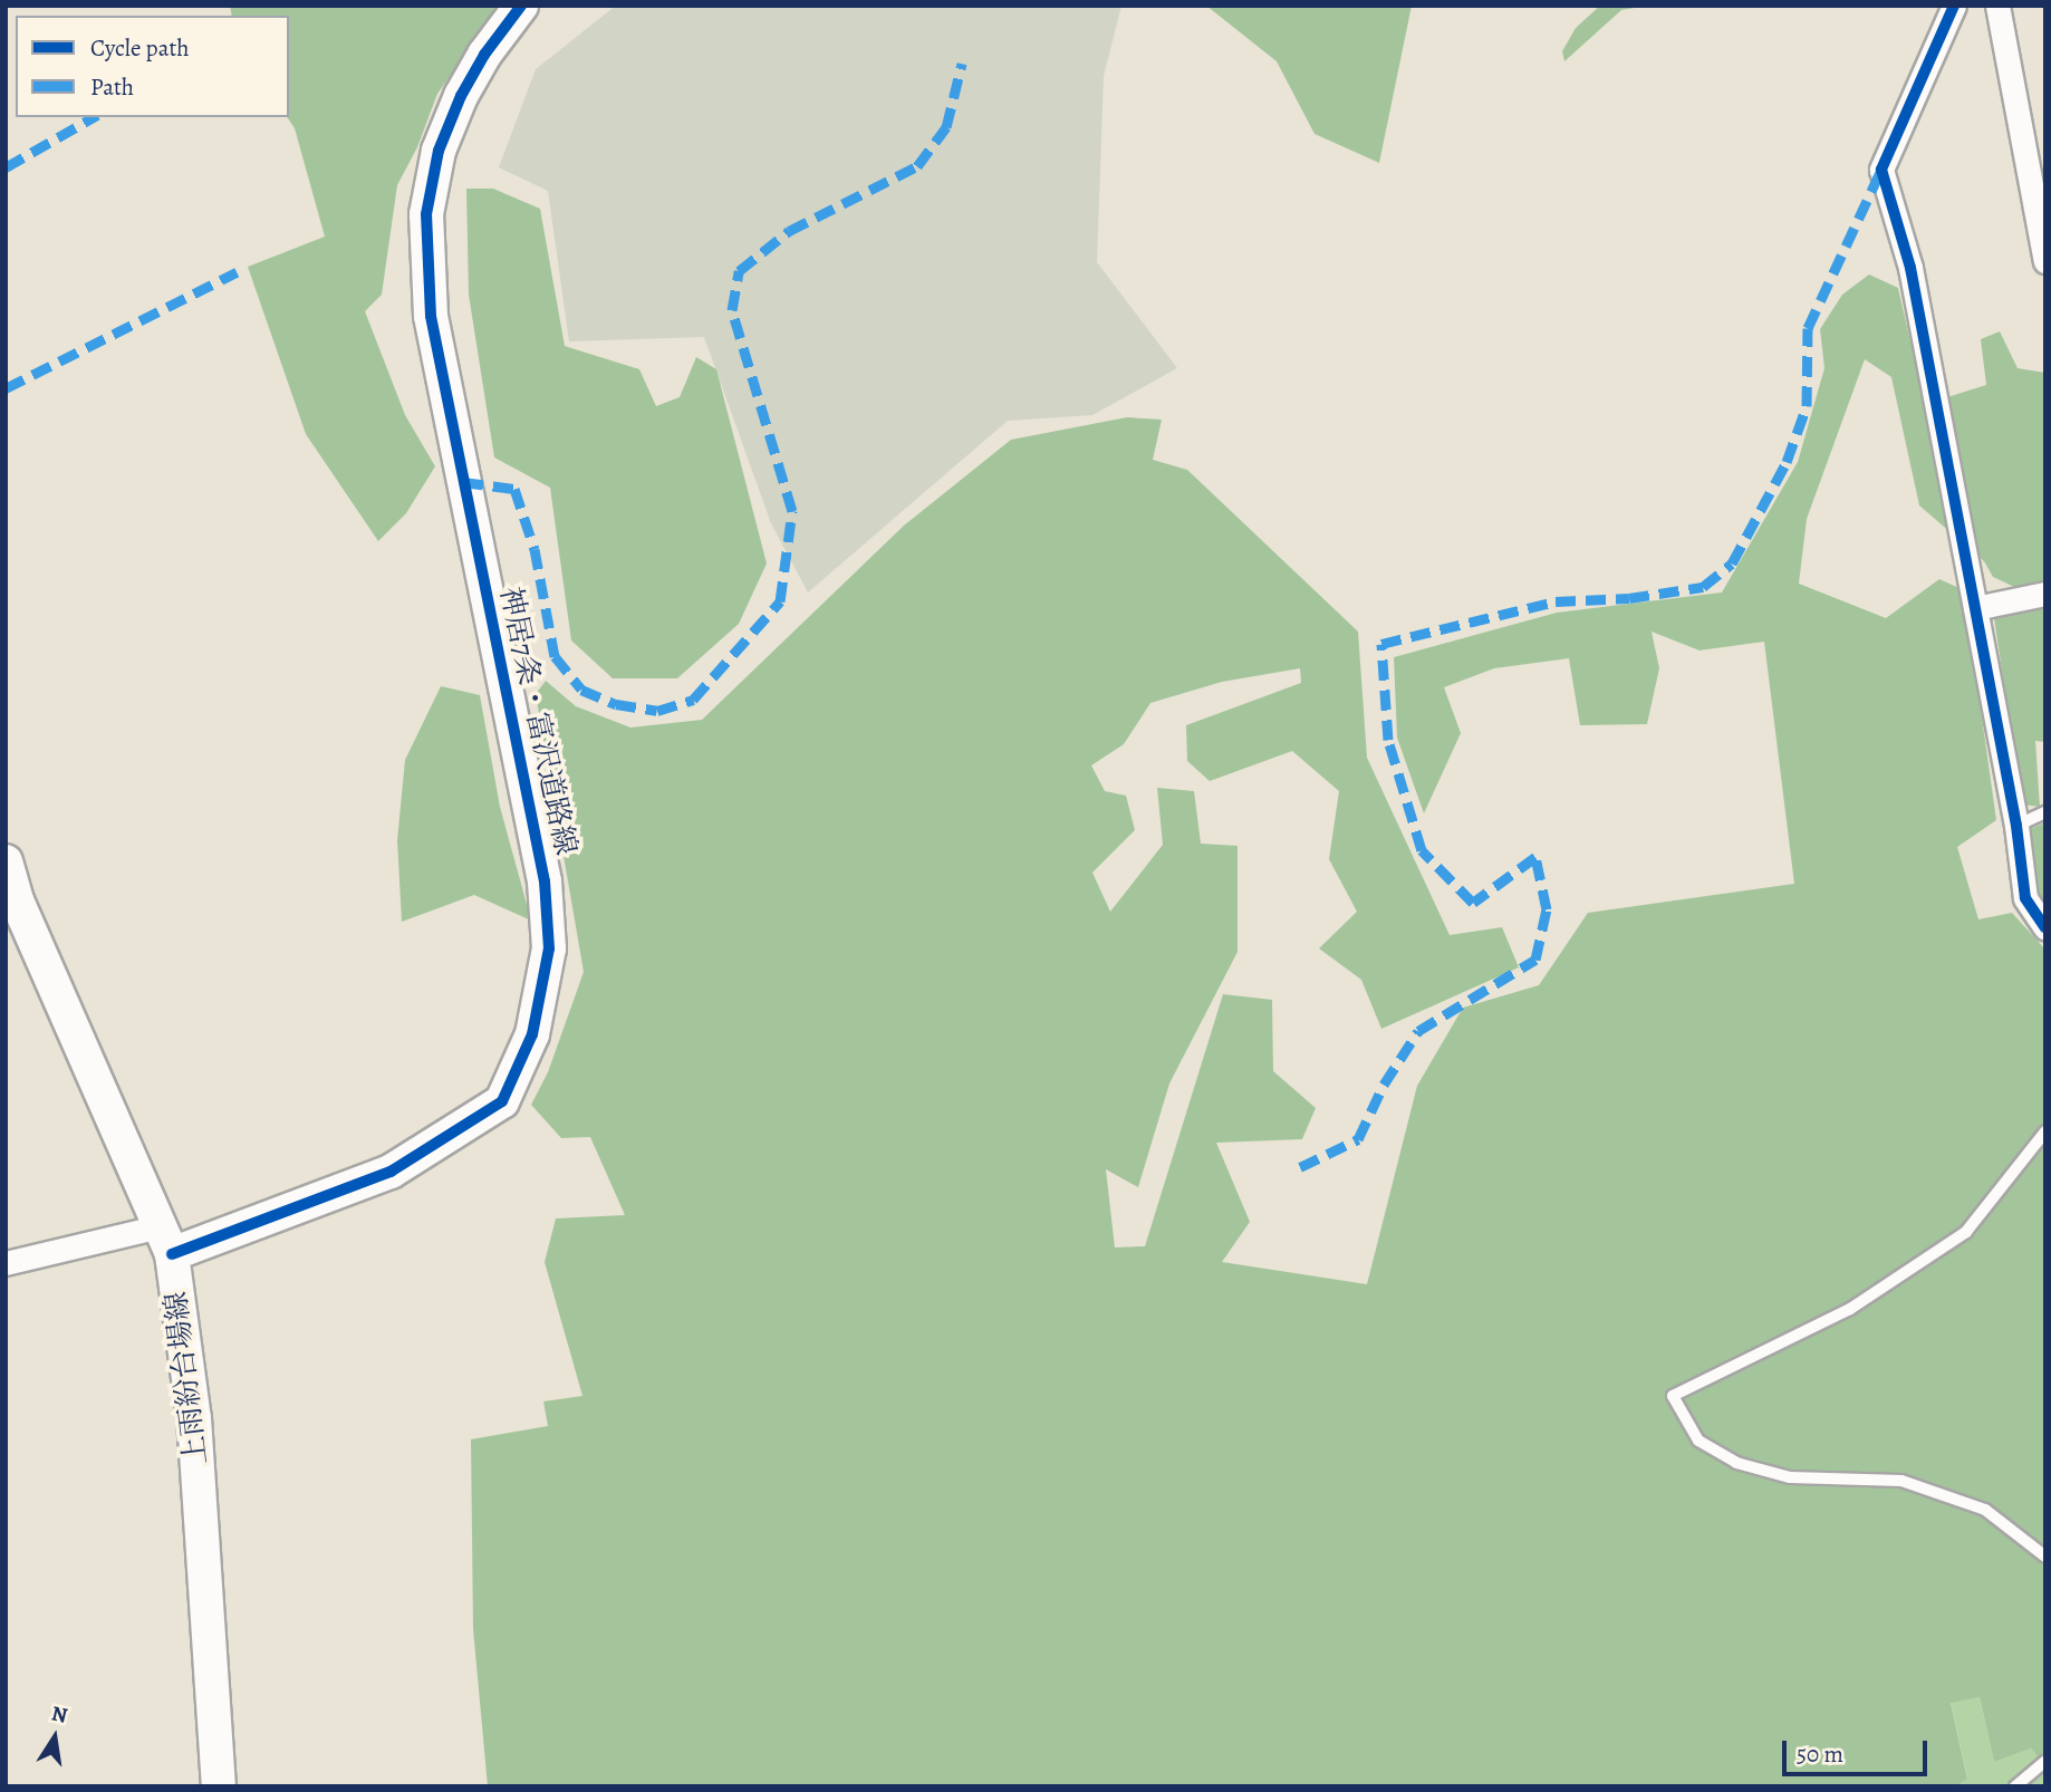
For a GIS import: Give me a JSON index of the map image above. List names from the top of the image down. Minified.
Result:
{"streets":{"street":["神居7条・富沢道路線","上雨紛台場線"]},"crossings":[["神居7条・富沢道路線","上雨紛台場線"]],"legend":["Cycle path","Path"],"scale_bar":"50 m","north":"top"}
